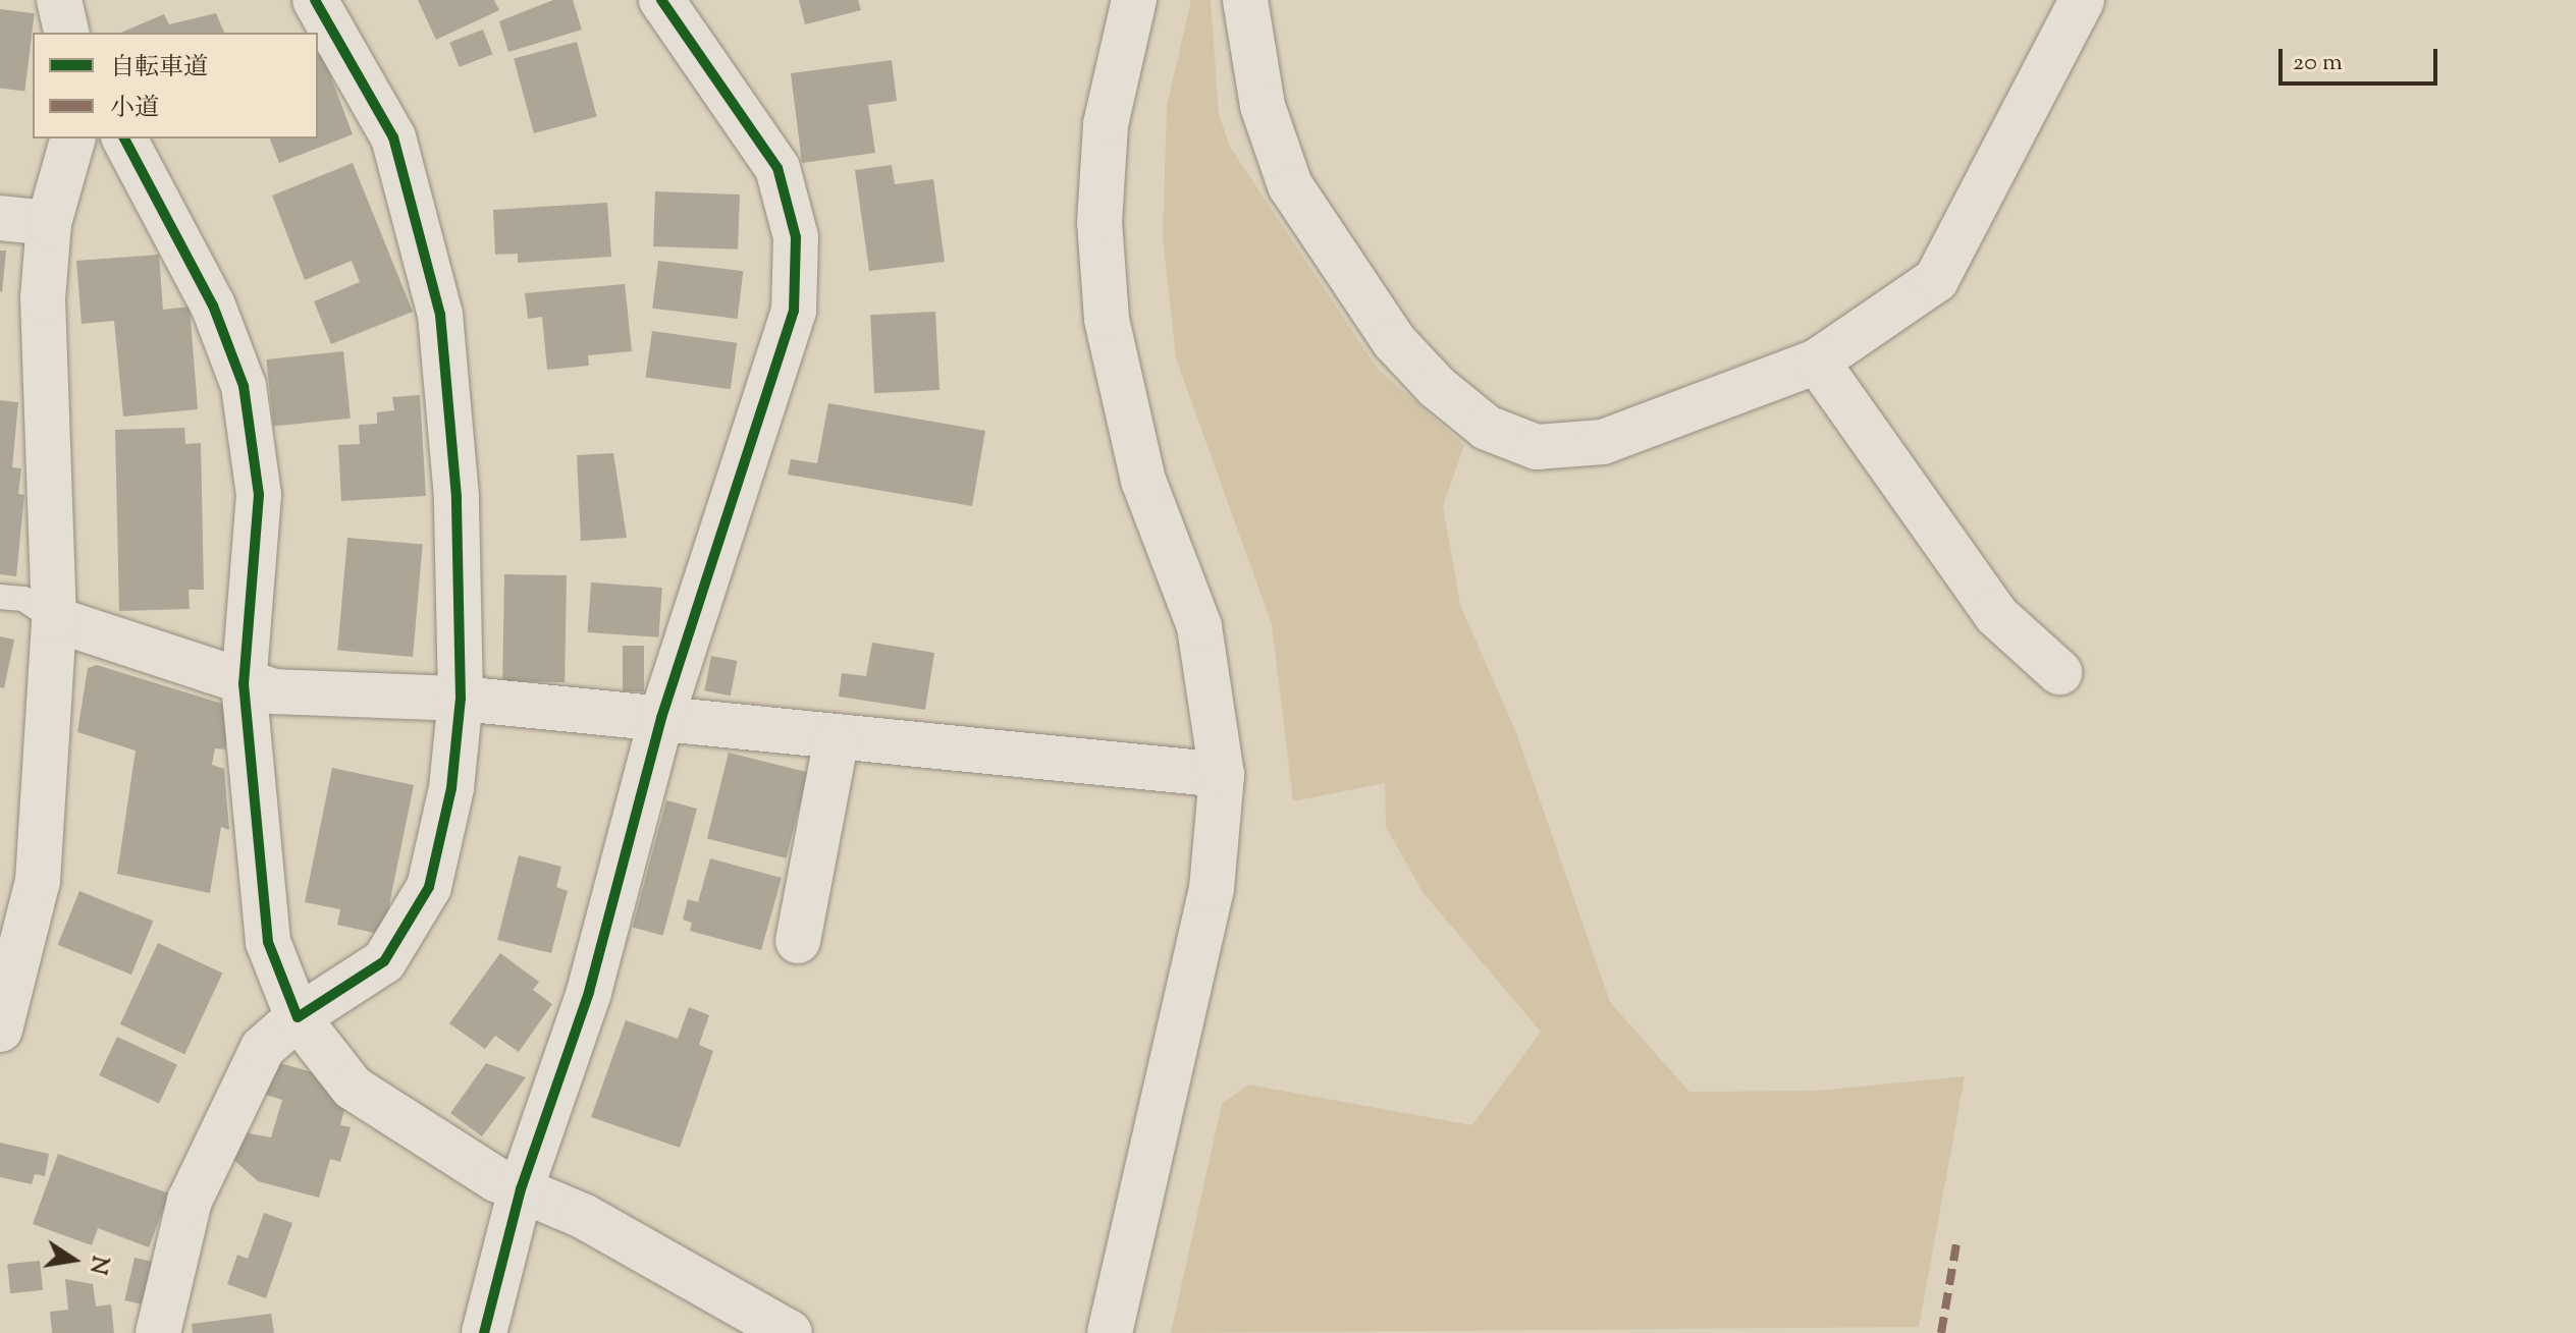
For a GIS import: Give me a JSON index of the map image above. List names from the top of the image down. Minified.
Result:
{"legend":["自転車道","小道"],"scale_bar":"20 m","north":"right"}
